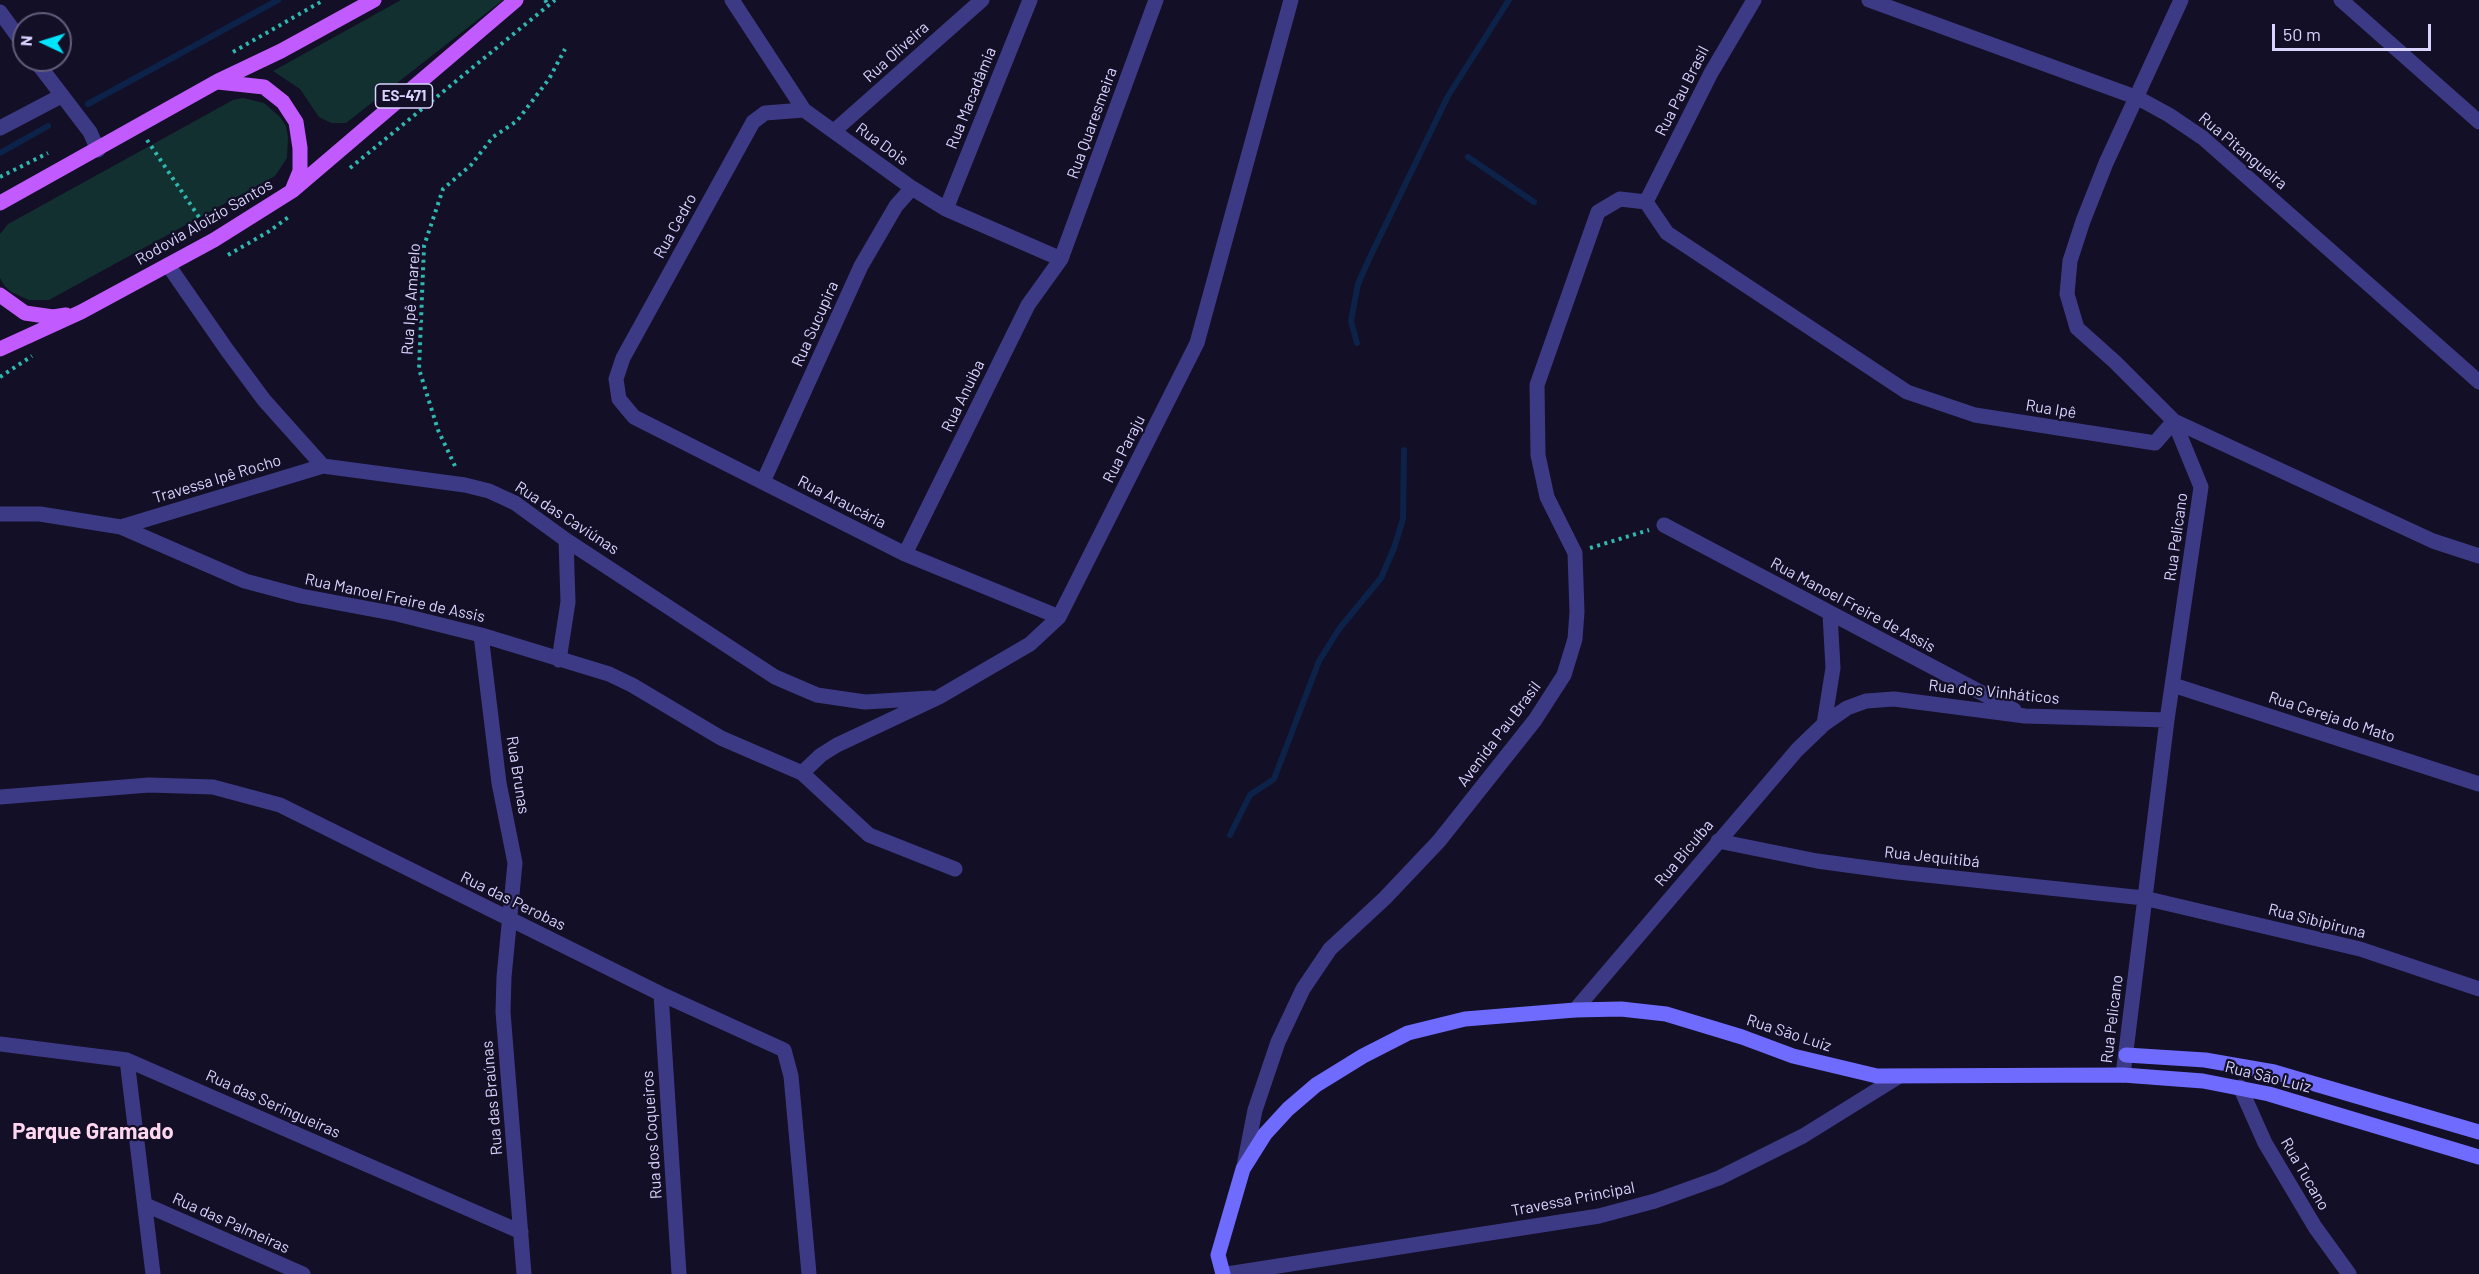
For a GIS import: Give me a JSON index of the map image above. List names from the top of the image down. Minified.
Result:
{"streets":{"main road":["ES-471","Rodovia Aloízio Santos"],"street":["Rua Oliveira","Rua Pau Brasil","Rua Macadâmia","Rua Quaresmeira","Rua Dois","Rua Pitangueira","Rua Cedro","Rua Sucupira","Rua Anuiba","Rua Ipê","Rua Paraju","Travessa Ipê Rocho","Rua Araucária","Rua das Caviúnas","Rua Pelicano","Rua Manoel Freire de Assis","Rua dos Vinháticos","Rua Cereja do Mato","Avenida Pau Brasil","Rua Brunas","Rua Bicuíba","Rua Jequitibá","Rua das Perobas","Rua Sibipiruna","Rua São Luiz","Rua das Braúnas","Rua das Seringueiras","Rua dos Coqueiros","Rua Tucano","Travessa Principal","Rua das Palmeiras"],"path":["Rua Ipê Amarelo"]},"crossings":[["Rua Oliveira","Rua Dois"],["Rua Pau Brasil","Rua Ipê"],["Rua Pau Brasil","Avenida Pau Brasil"],["Rua Macadâmia","Rua Dois"],["Rua Quaresmeira","Rua Dois"],["Rua Quaresmeira","Rua Anuiba"],["Rua Dois","Rua Cedro"],["Rua Dois","Rua Sucupira"],["Rua Dois","Rua Anuiba"],["Rua Pitangueira","Rua Pelicano"],["Rua Cedro","Rua Araucária"],["Rua Ipê Amarelo","Rua das Caviúnas"],["Rua Sucupira","Rua Araucária"],["Rua Anuiba","Rua Araucária"],["Rua Ipê","Rua Pelicano"],["Rua Ipê","Avenida Pau Brasil"],["Rua Paraju","Rua Araucária"],["Rua Paraju","Rua das Caviúnas"],["Rua Paraju","Rua Manoel Freire de Assis"],["Travessa Ipê Rocho","Rua das Caviúnas"],["Travessa Ipê Rocho","Rua Manoel Freire de Assis"],["Rua Pelicano","Rua dos Vinháticos"],["Rua Pelicano","Rua Cereja do Mato"],["Rua Pelicano","Rua Jequitibá"],["Rua Pelicano","Rua Sibipiruna"],["Rua Pelicano","Rua São Luiz"],["Rua Manoel Freire de Assis","Rua dos Vinháticos"],["Rua Manoel Freire de Assis","Rua Brunas"],["Rua dos Vinháticos","Rua Bicuíba"],["Avenida Pau Brasil","Rua São Luiz"],["Rua Brunas","Rua das Perobas"],["Rua Brunas","Rua das Braúnas"],["Rua Bicuíba","Rua Jequitibá"],["Rua Bicuíba","Rua São Luiz"],["Rua Jequitibá","Rua Sibipiruna"],["Rua das Perobas","Rua das Braúnas"],["Rua das Perobas","Rua dos Coqueiros"],["Rua São Luiz","Rua Tucano"],["Rua São Luiz","Travessa Principal"],["Rua das Braúnas","Rua das Seringueiras"]],"districts":["Parque Gramado"],"scale_bar":"50 m","north":"left"}
